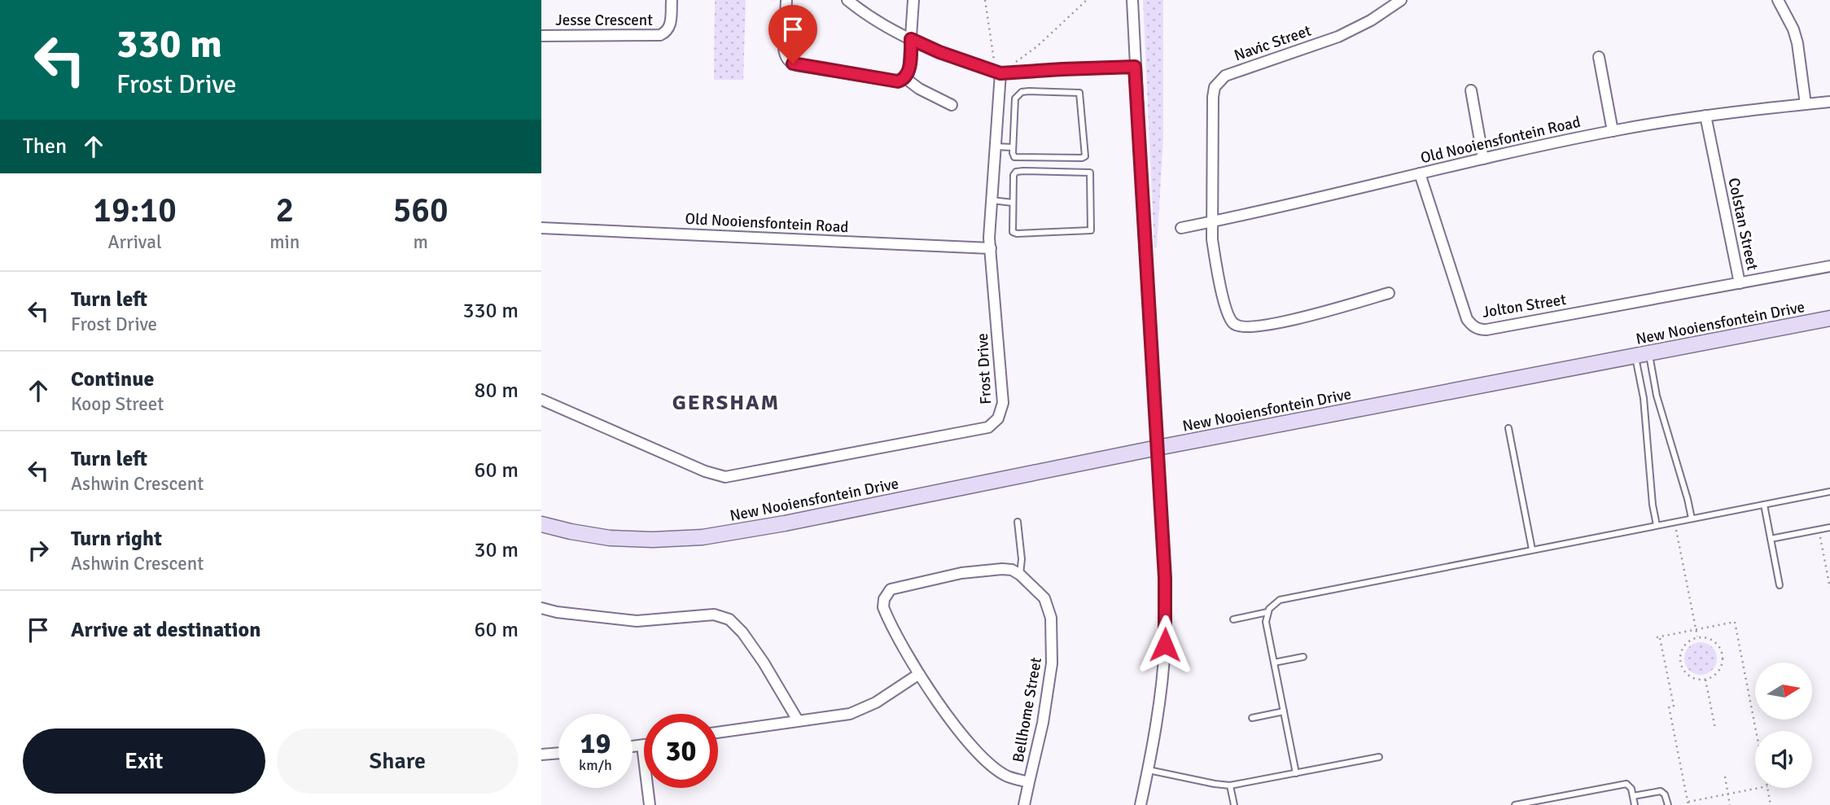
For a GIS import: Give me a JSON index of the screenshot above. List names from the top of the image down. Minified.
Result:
{"streets":{"street":["Jesse Crescent","Navic Street","Old Nooiensfontein Road","Colstan Street","Jolton Street","New Nooiensfontein Drive","Frost Drive","Bellhome Street"]},"crossings":[["Navic Street","Old Nooiensfontein Road"],["Old Nooiensfontein Road","Colstan Street"],["Old Nooiensfontein Road","Jolton Street"],["Old Nooiensfontein Road","Frost Drive"],["Colstan Street","Jolton Street"]],"districts":["GERSHAM"],"north":"right","page":{"turn":["330 m","Frost Drive"],"then":"Then","eta":["19:10","Arrival","2","min","560","m"],"list":[{"name":"Turn left","note":"Frost Drive","value":"330 m"},{"name":"Continue","note":"Koop Street","value":"80 m"},{"name":"Turn left","note":"Ashwin Crescent","value":"60 m"},{"name":"Turn right","note":"Ashwin Crescent","value":"30 m"},{"name":"Arrive at destination","value":"60 m"}],"speed":"19 km/h","limit":"30","buttons":["Exit","Share"]}}
